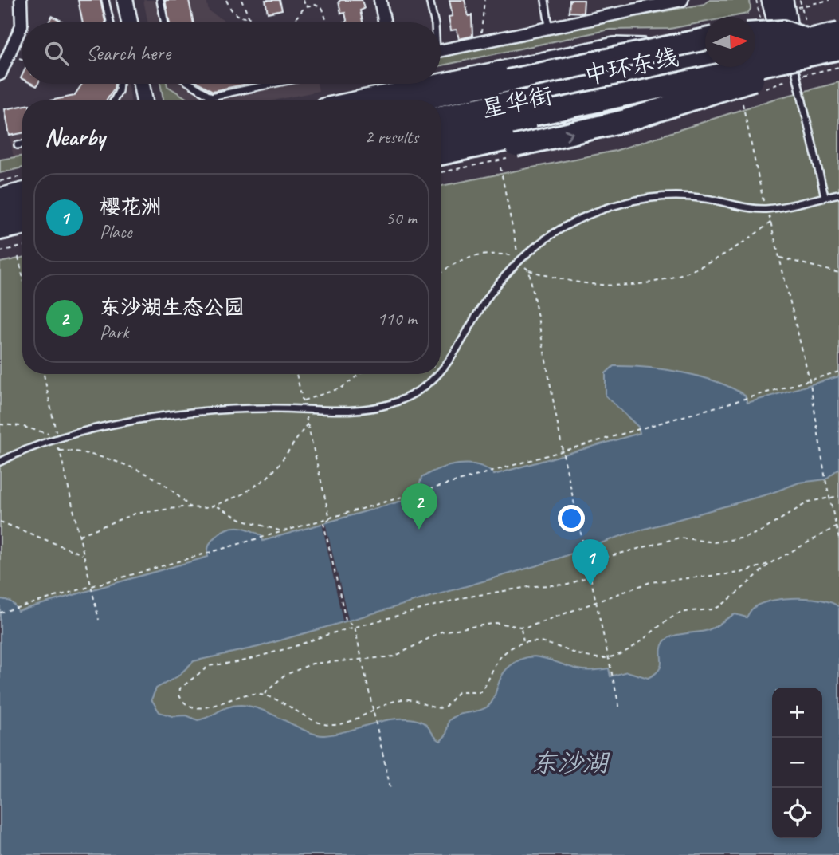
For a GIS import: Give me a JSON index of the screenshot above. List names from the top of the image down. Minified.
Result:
{"streets":{"highway":["中环东线"],"main road":["星华街"]},"crossings":[["中环东线","星华街"]],"water":["东沙湖"],"north":"right","page":{"search":"Search here","heading":["Nearby","2 results"],"list":[{"mark":"1","name":"樱花洲","note":"Place","value":"50 m"},{"mark":"2","name":"东沙湖生态公园","note":"Park","value":"110 m"}],"pins":["2","1"],"map_buttons":["+","−"]}}
